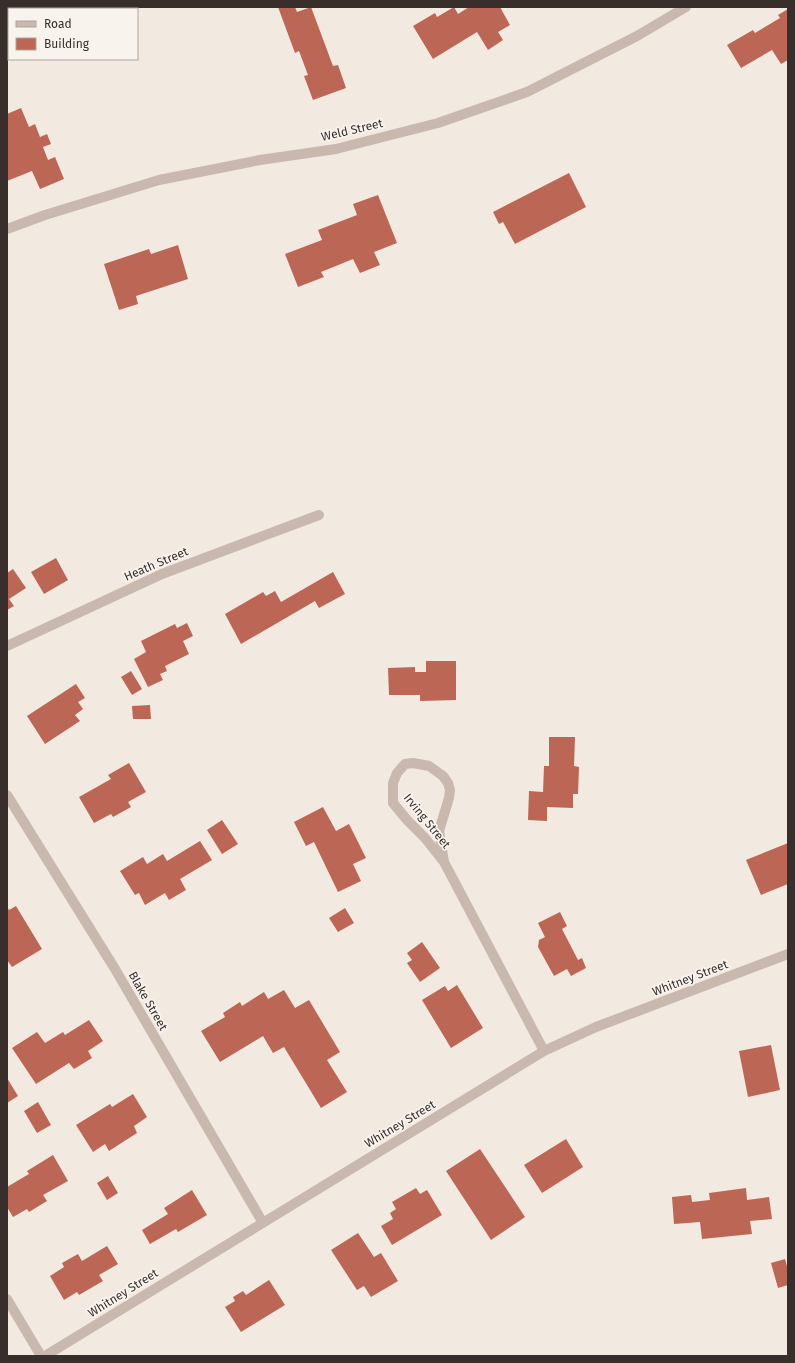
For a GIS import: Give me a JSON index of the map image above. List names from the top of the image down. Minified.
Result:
{"streets":{"street":["Weld Street","Heath Street","Irving Street","Whitney Street","Blake Street"]},"crossings":[["Irving Street","Whitney Street"],["Whitney Street","Blake Street"]],"legend":["Road","Building"]}
